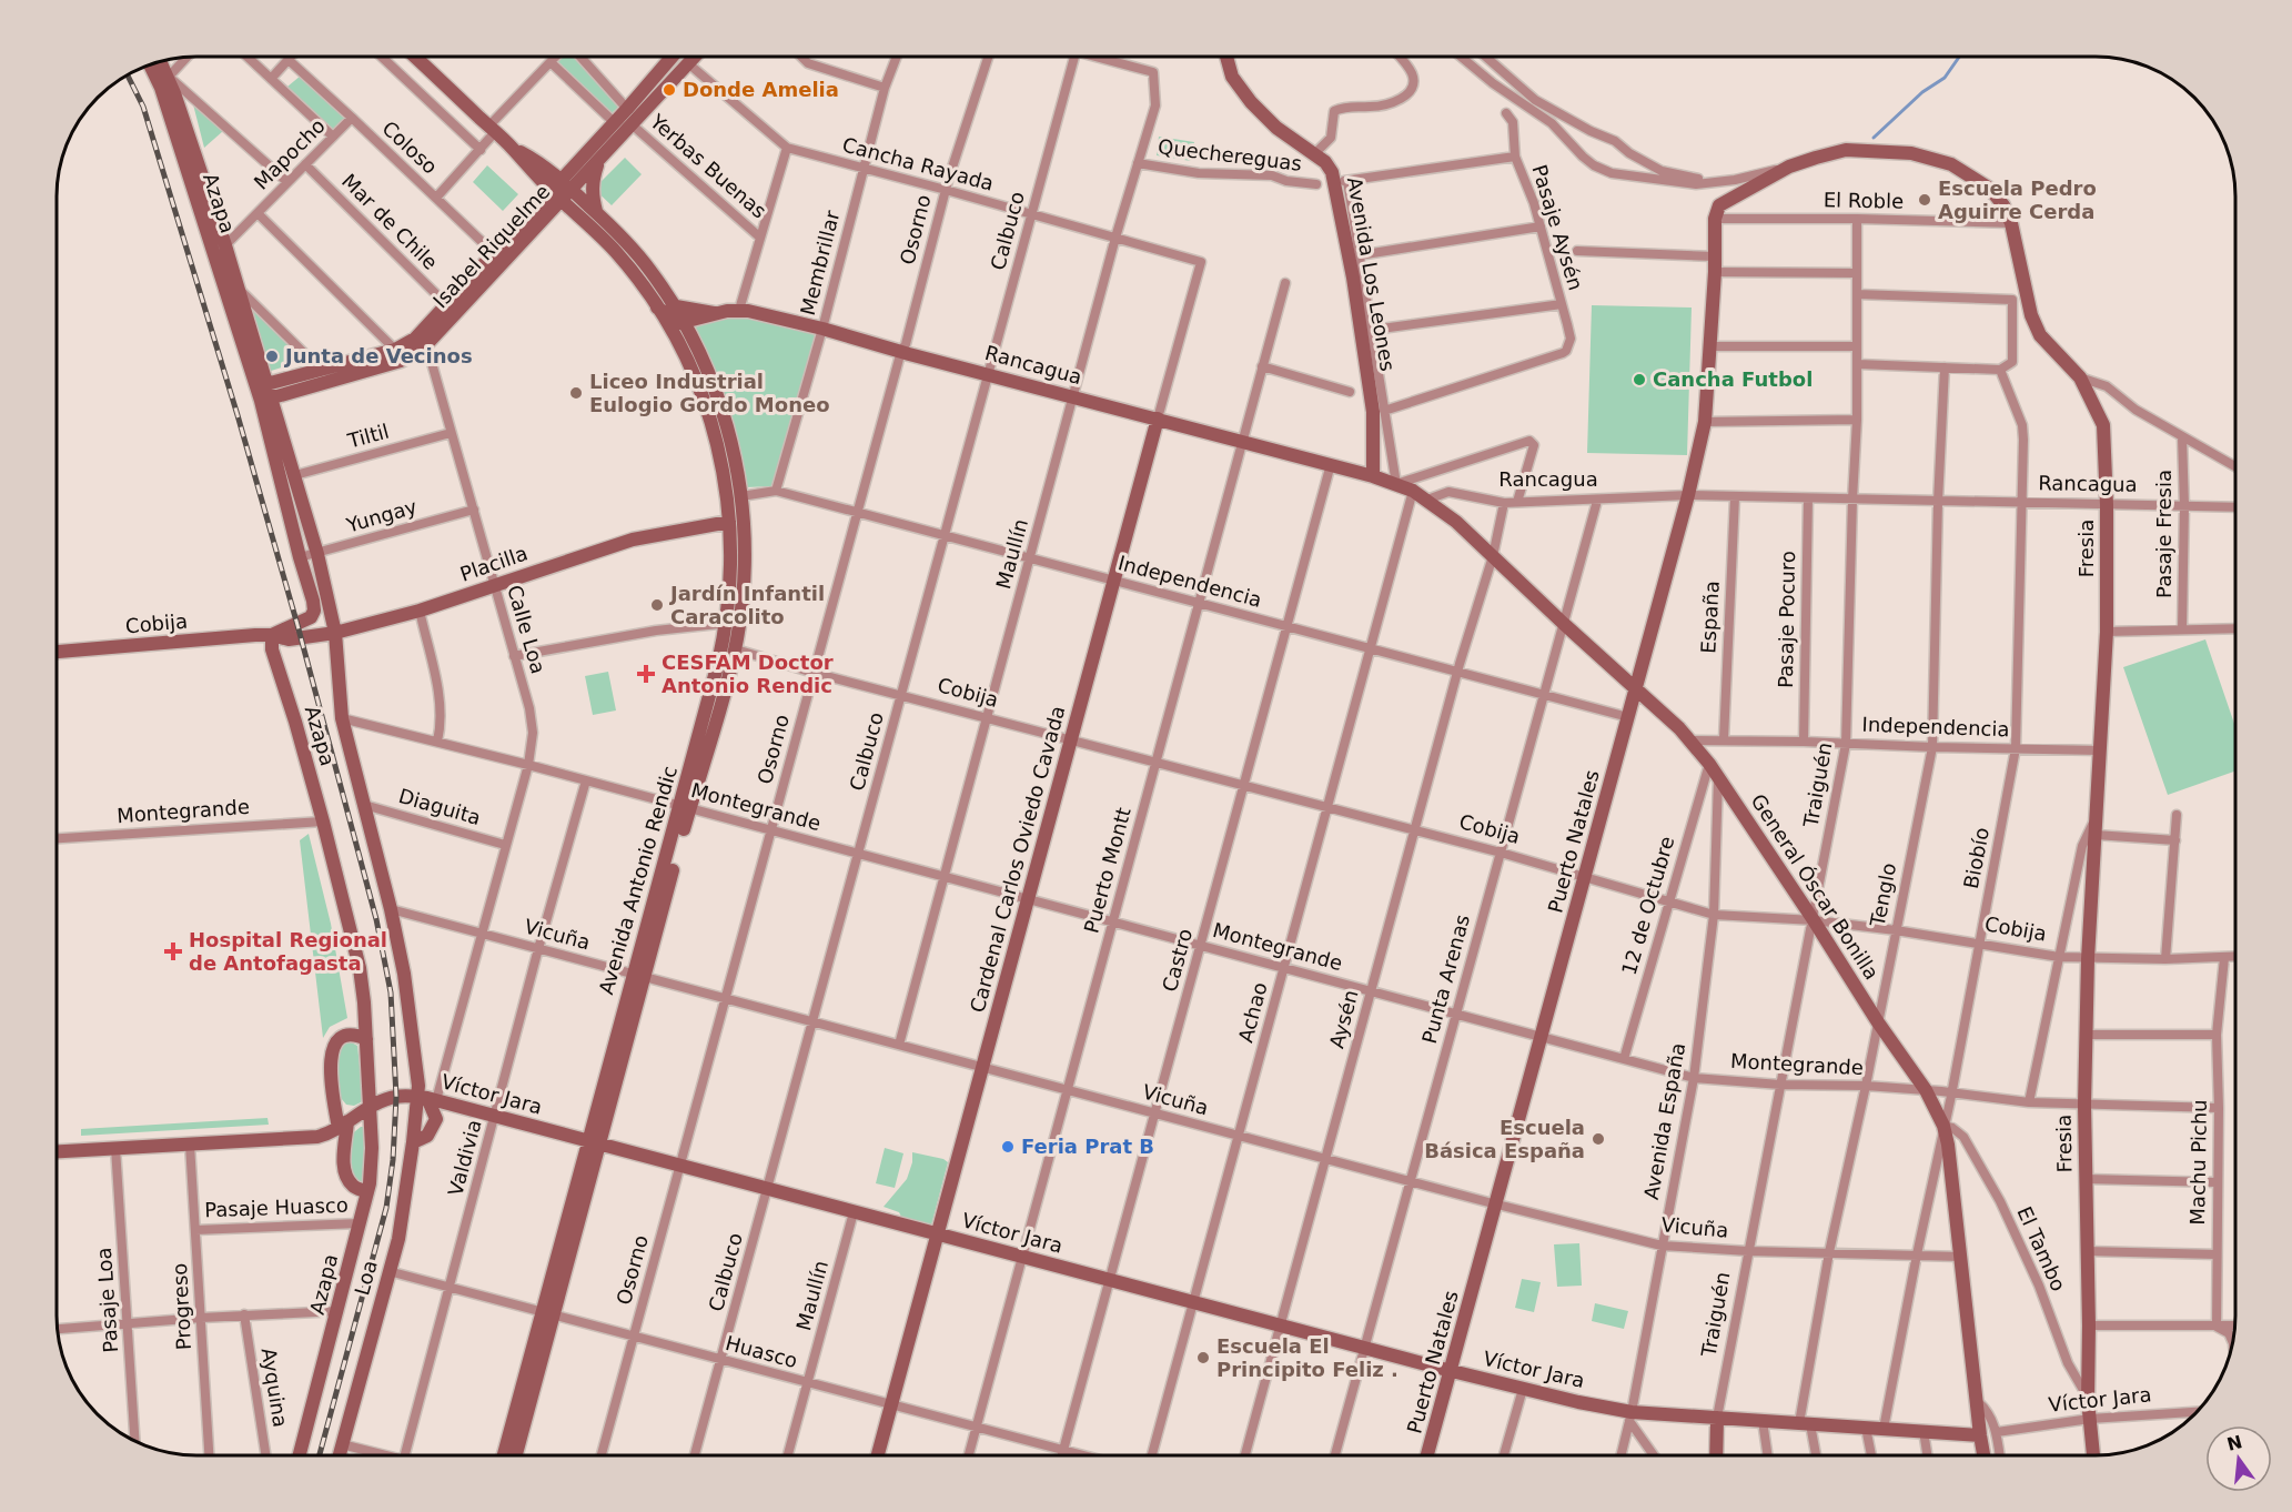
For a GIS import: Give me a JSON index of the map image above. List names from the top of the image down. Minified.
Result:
{"streets":{"street":["Coloso","Mapocho","Quechereguas","Cancha Rayada","Yerbas Buenas","El Roble","Azapa","Mar de Chile","Pasaje Aysén","Osorno","Calbuco","Isabel Riquelme","Membrillar","Avenida Los Leones","Rancagua","Tiltil","Yungay","Pasaje Fresia","Fresia","Maullín","Placilla","Independencia","España","Pasaje Pocuro","Cobija","Calle Loa","Traiguén","Diaguita","Montegrande","Puerto Natales","Biobío","Cardenal Carlos Oviedo Cavada","Puerto Montt","Avenida Antonio Rendic","General Óscar Bonilla","Tenglo","12 de Octubre","Vicuña","Castro","Punta Arenas","Achao","Aysén","Víctor Jara","Avenida España","Valdivia","Machu Pichu","Pasaje Huasco","El Tambo","Loa","Pasaje Loa","Progreso","Huasco","Ayquina"]},"crossings":[["Coloso","Mapocho"],["Coloso","Isabel Riquelme"],["Mapocho","Azapa"],["Mapocho","Mar de Chile"],["Quechereguas","Maullín"],["Cancha Rayada","Osorno"],["Cancha Rayada","Calbuco"],["Cancha Rayada","Isabel Riquelme"],["Cancha Rayada","Membrillar"],["Cancha Rayada","Maullín"],["Cancha Rayada","Cardenal Carlos Oviedo Cavada"],["Yerbas Buenas","Isabel Riquelme"],["El Roble","Fresia"],["El Roble","Traiguén"],["El Roble","Puerto Natales"],["Azapa","Isabel Riquelme"],["Azapa","Tiltil"],["Azapa","Yungay"],["Azapa","Placilla"],["Azapa","Cobija"],["Azapa","Calle Loa"],["Azapa","Diaguita"],["Azapa","Montegrande"],["Azapa","Vicuña"],["Azapa","Víctor Jara"],["Azapa","Pasaje Huasco"],["Azapa","Loa"],["Mar de Chile","Isabel Riquelme"],["Pasaje Aysén","Avenida Los Leones"],["Osorno","Rancagua"],["Osorno","Independencia"],["Osorno","Cobija"],["Osorno","Montegrande"],["Osorno","Vicuña"],["Osorno","Víctor Jara"],["Osorno","Huasco"],["Calbuco","Rancagua"],["Calbuco","Independencia"],["Calbuco","Cobija"],["Calbuco","Montegrande"],["Calbuco","Vicuña"],["Calbuco","Víctor Jara"],["Calbuco","Huasco"],["Isabel Riquelme","Calle Loa"],["Isabel Riquelme","Avenida Antonio Rendic"],["Membrillar","Rancagua"],["Membrillar","Independencia"],["Avenida Los Leones","Rancagua"],["Rancagua","Pasaje Fresia"],["Rancagua","Fresia"],["Rancagua","Maullín"],["Rancagua","España"],["Rancagua","Pasaje Pocuro"],["Rancagua","Traiguén"],["Rancagua","Puerto Natales"],["Rancagua","Biobío"],["Rancagua","Cardenal Carlos Oviedo Cavada"],["Rancagua","Puerto Montt"],["Rancagua","Avenida Antonio Rendic"],["Rancagua","General Óscar Bonilla"],["Rancagua","Tenglo"],["Rancagua","Castro"],["Rancagua","Punta Arenas"],["Rancagua","Achao"],["Rancagua","Aysén"],["Tiltil","Calle Loa"],["Yungay","Calle Loa"],["Fresia","Independencia"],["Fresia","Cobija"],["Fresia","Montegrande"],["Fresia","Puerto Natales"],["Fresia","Víctor Jara"],["Fresia","El Tambo"],["Maullín","Independencia"],["Maullín","Cobija"],["Maullín","Montegrande"],["Maullín","Vicuña"],["Maullín","Víctor Jara"],["Maullín","Huasco"],["Placilla","Cobija"],["Placilla","Calle Loa"],["Placilla","Avenida Antonio Rendic"],["Independencia","España"],["Independencia","Pasaje Pocuro"],["Independencia","Traiguén"],["Independencia","Puerto Natales"],["Independencia","Biobío"],["Independencia","Cardenal Carlos Oviedo Cavada"],["Independencia","Puerto Montt"],["Independencia","Avenida Antonio Rendic"],["Independencia","General Óscar Bonilla"],["Independencia","Tenglo"],["Independencia","Castro"],["Independencia","Punta Arenas"],["Independencia","Achao"],["Independencia","Aysén"],["Cobija","Traiguén"],["Cobija","Puerto Natales"],["Cobija","Biobío"],["Cobija","Cardenal Carlos Oviedo Cavada"],["Cobija","Puerto Montt"],["Cobija","Avenida Antonio Rendic"],["Cobija","General Óscar Bonilla"],["Cobija","Tenglo"],["Cobija","12 de Octubre"],["Cobija","Castro"],["Cobija","Punta Arenas"],["Cobija","Achao"],["Cobija","Aysén"],["Cobija","Avenida España"],["Cobija","Machu Pichu"],["Calle Loa","Diaguita"],["Calle Loa","Montegrande"],["Calle Loa","Vicuña"],["Calle Loa","Víctor Jara"],["Calle Loa","Loa"],["Traiguén","Montegrande"],["Traiguén","General Óscar Bonilla"],["Traiguén","Vicuña"],["Traiguén","Víctor Jara"],["Montegrande","Puerto Natales"],["Montegrande","Biobío"],["Montegrande","Cardenal Carlos Oviedo Cavada"],["Montegrande","Puerto Montt"],["Montegrande","Avenida Antonio Rendic"],["Montegrande","General Óscar Bonilla"],["Montegrande","Tenglo"],["Montegrande","12 de Octubre"],["Montegrande","Castro"],["Montegrande","Punta Arenas"],["Montegrande","Achao"],["Montegrande","Aysén"],["Montegrande","Avenida España"],["Montegrande","Valdivia"],["Montegrande","Machu Pichu"],["Puerto Natales","General Óscar Bonilla"],["Puerto Natales","Vicuña"],["Puerto Natales","Víctor Jara"],["Biobío","General Óscar Bonilla"],["Biobío","Vicuña"],["Biobío","Víctor Jara"],["Biobío","El Tambo"],["Cardenal Carlos Oviedo Cavada","Vicuña"],["Cardenal Carlos Oviedo Cavada","Víctor Jara"],["Cardenal Carlos Oviedo Cavada","Huasco"],["Puerto Montt","Vicuña"],["Puerto Montt","Víctor Jara"],["Puerto Montt","Huasco"],["Avenida Antonio Rendic","Vicuña"],["Avenida Antonio Rendic","Víctor Jara"],["Avenida Antonio Rendic","Huasco"],["General Óscar Bonilla","Tenglo"],["General Óscar Bonilla","12 de Octubre"],["General Óscar Bonilla","Vicuña"],["General Óscar Bonilla","Punta Arenas"],["General Óscar Bonilla","Aysén"],["General Óscar Bonilla","Víctor Jara"],["General Óscar Bonilla","Avenida España"],["General Óscar Bonilla","El Tambo"],["Tenglo","Vicuña"],["Tenglo","Víctor Jara"],["Vicuña","Castro"],["Vicuña","Punta Arenas"],["Vicuña","Achao"],["Vicuña","Aysén"],["Vicuña","Avenida España"],["Vicuña","Valdivia"],["Castro","Víctor Jara"],["Castro","Huasco"],["Punta Arenas","Víctor Jara"],["Achao","Víctor Jara"],["Aysén","Víctor Jara"],["Víctor Jara","Avenida España"],["Víctor Jara","Valdivia"],["Víctor Jara","Loa"],["Víctor Jara","Pasaje Loa"],["Víctor Jara","Progreso"],["Valdivia","Huasco"],["Pasaje Huasco","Progreso"],["Loa","Huasco"]],"places":{"other":["Donde Amelia","Escuela Pedro Aguirre Cerda","Junta de Vecinos","Cancha Futbol","Liceo Industrial Eulogio Gordo Moneo","Jardín Infantil Caracolito","Escuela Básica España","Feria Prat B","Escuela El Principito Feliz ."],"health":["CESFAM Doctor Antonio Rendic","Hospital Regional de Antofagasta"]},"north":"top"}
